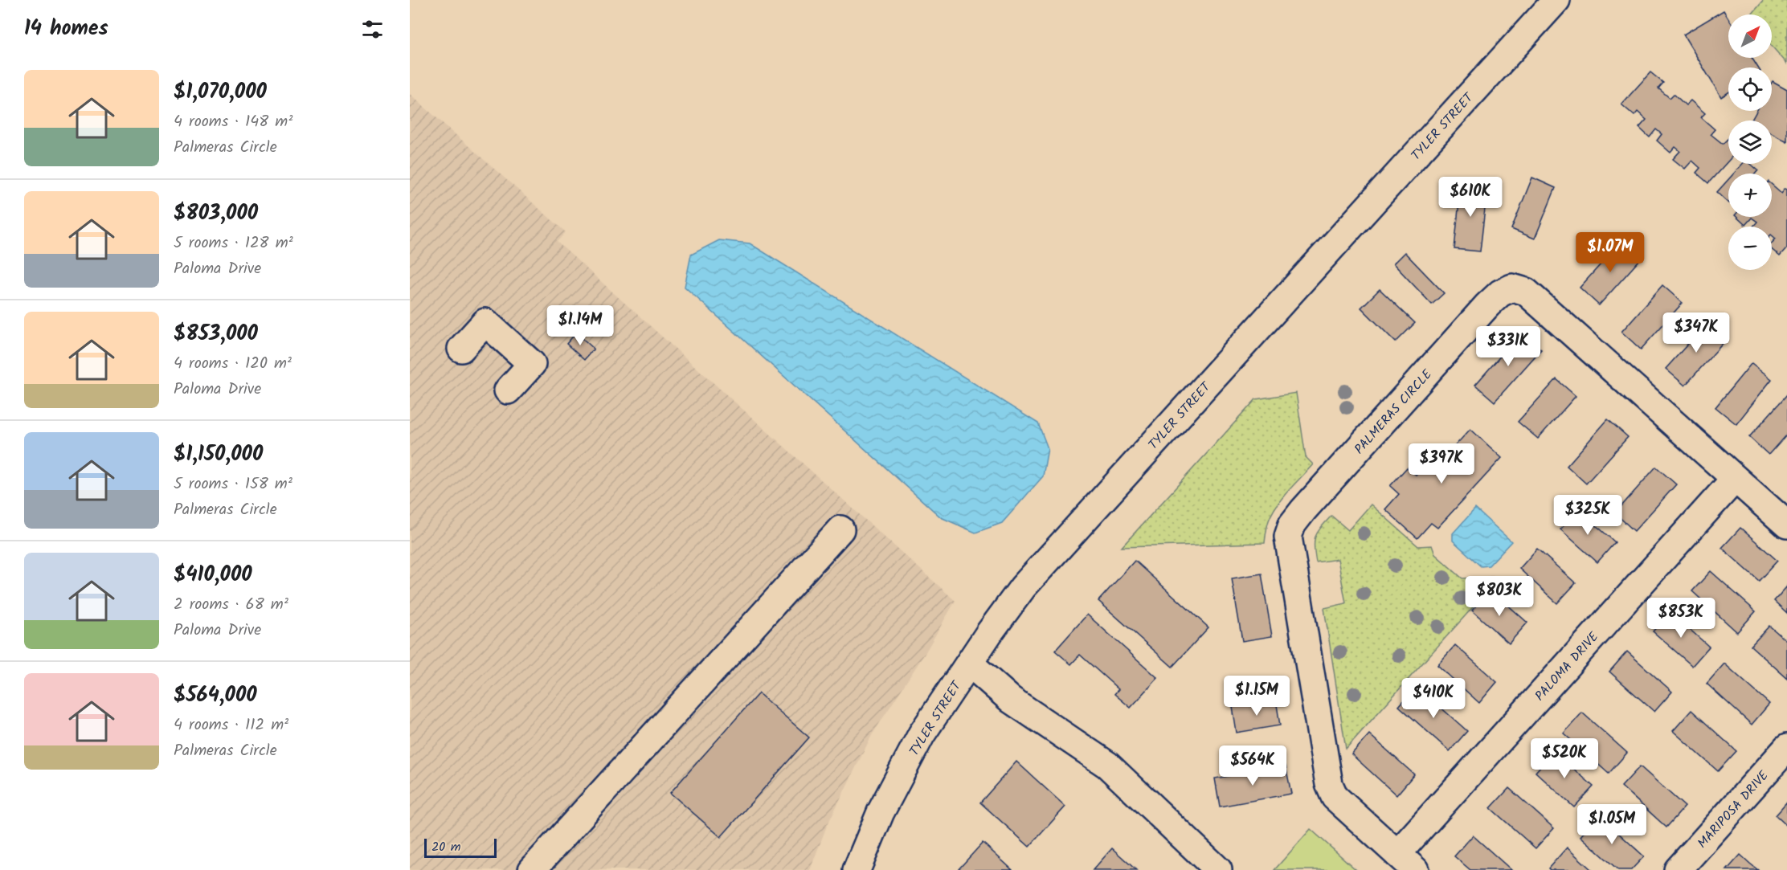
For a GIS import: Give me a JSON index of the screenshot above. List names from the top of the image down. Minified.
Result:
{"streets":{"street":["TYLER STREET","PALMERAS CIRCLE","PALOMA DRIVE","MARIPOSA DRIVE"]},"crossings":[["PALMERAS CIRCLE","PALOMA DRIVE"]],"scale_bar":"20 m","north":"top right","page":{"heading":"14 homes","map_buttons":["+","−"],"list":[{"name":"$1,070,000","note":"4 rooms · 148 m² · Palmeras Circle"},{"name":"$803,000","note":"5 rooms · 128 m² · Paloma Drive"},{"name":"$853,000","note":"4 rooms · 120 m² · Paloma Drive"},{"name":"$1,150,000","note":"5 rooms · 158 m² · Palmeras Circle"},{"name":"$410,000","note":"2 rooms · 68 m² · Paloma Drive"},{"name":"$564,000","note":"4 rooms · 112 m² · Palmeras Circle"}],"price":["$610K","$1.07M","$1.14M","$347K","$331K","$397K","$325K","$803K","$853K","$1.15M","$410K","$520K","$564K","$1.05M"],"scale":"20 m"}}
